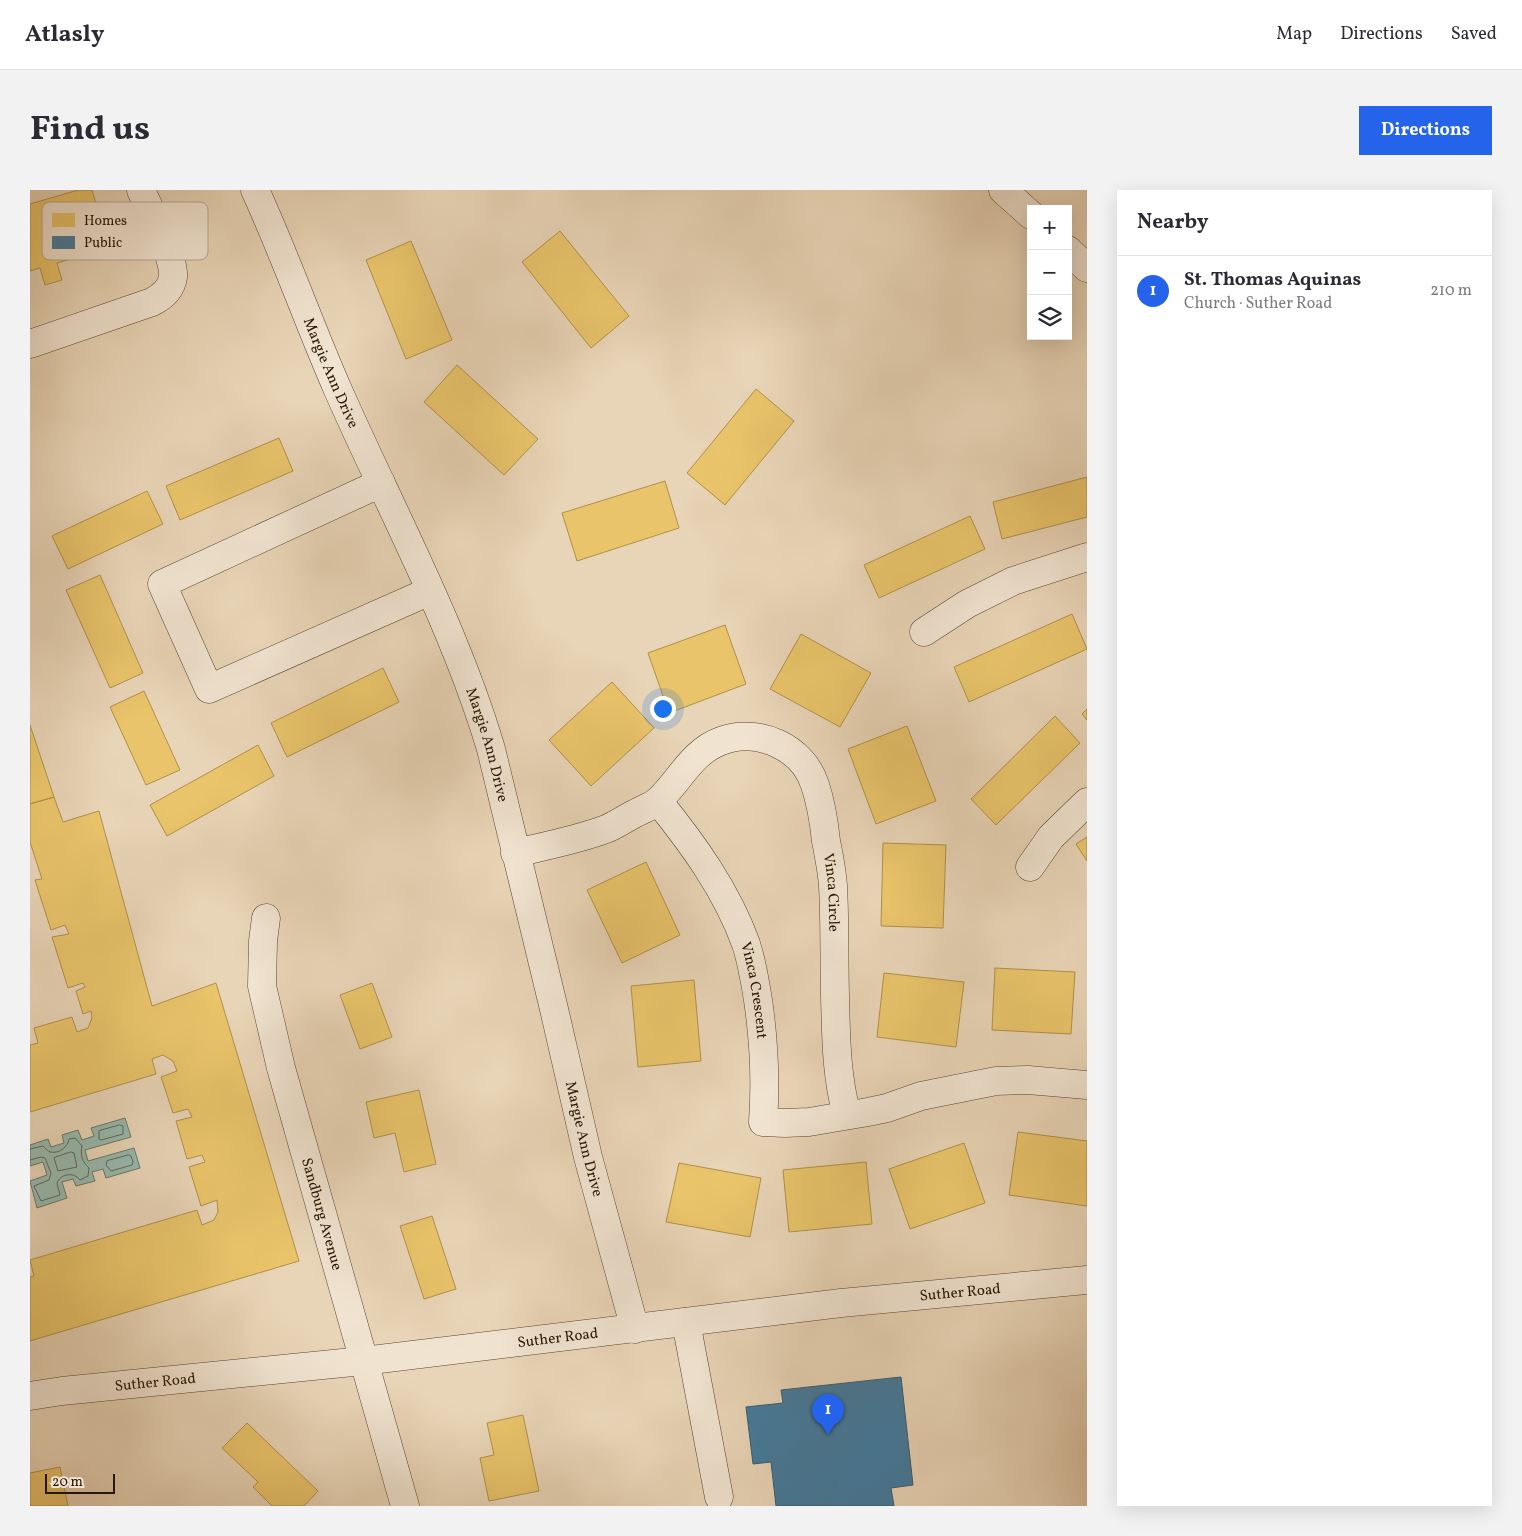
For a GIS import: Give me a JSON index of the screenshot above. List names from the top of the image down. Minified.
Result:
{"streets":{"street":["Margie Ann Drive","Vinca Circle","Vinca Crescent","Sandburg Avenue","Suther Road"]},"crossings":[["Margie Ann Drive","Vinca Circle"],["Margie Ann Drive","Suther Road"],["Vinca Circle","Vinca Crescent"],["Sandburg Avenue","Suther Road"]],"legend":["Homes","Public"],"scale_bar":"20 m","page":{"header":"Atlasly","nav":["Map","Directions","Saved"],"title":"Find us","buttons":"Directions","heading":"Nearby","map_buttons":["+","−"],"list":[{"mark":"1","name":"St. Thomas Aquinas","note":"Church · Suther Road","value":"210 m"}],"pins":"1","scale":"20 m"}}
